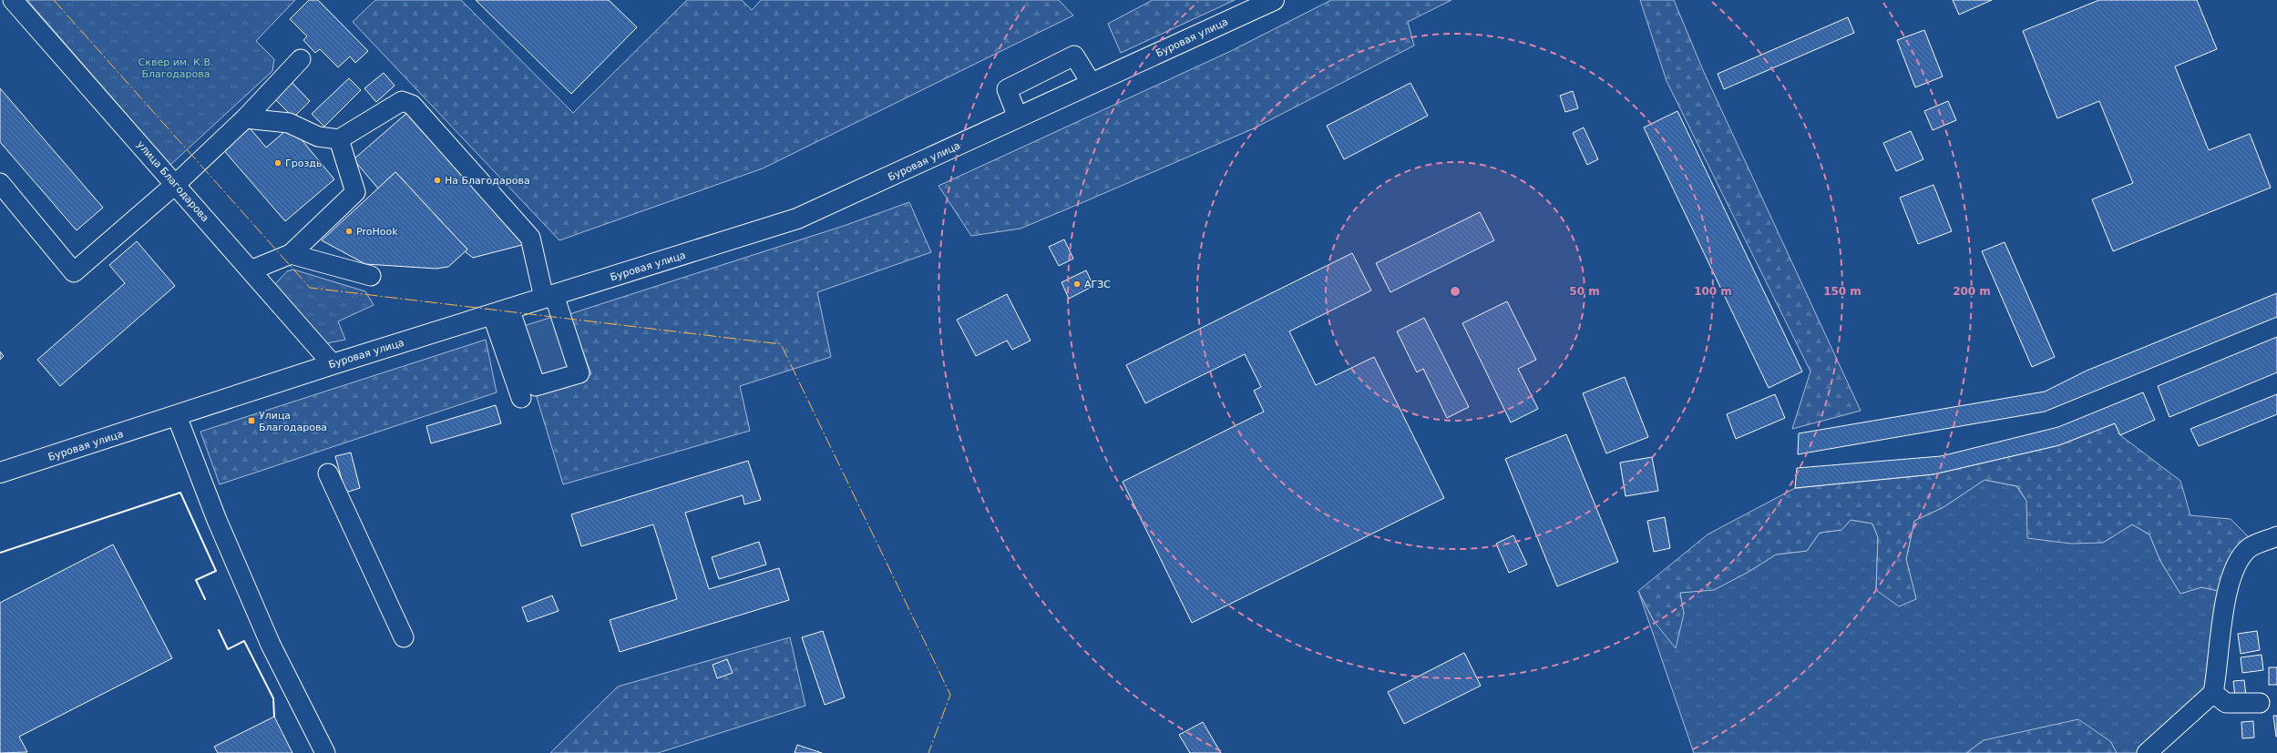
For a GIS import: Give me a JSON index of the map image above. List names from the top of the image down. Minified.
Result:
{"streets":{"main road":["Буровая улица"],"street":["улица Благодарова"]},"crossings":[["Буровая улица","улица Благодарова"]],"parks":["Сквер им. К.В. Благодарова"],"places":{"other":["Гроздь","На Благодарова","ProHook","АГЗС"],"transit":["Улица Благодарова"]},"rings":["50 m","100 m","150 m","200 m"]}
